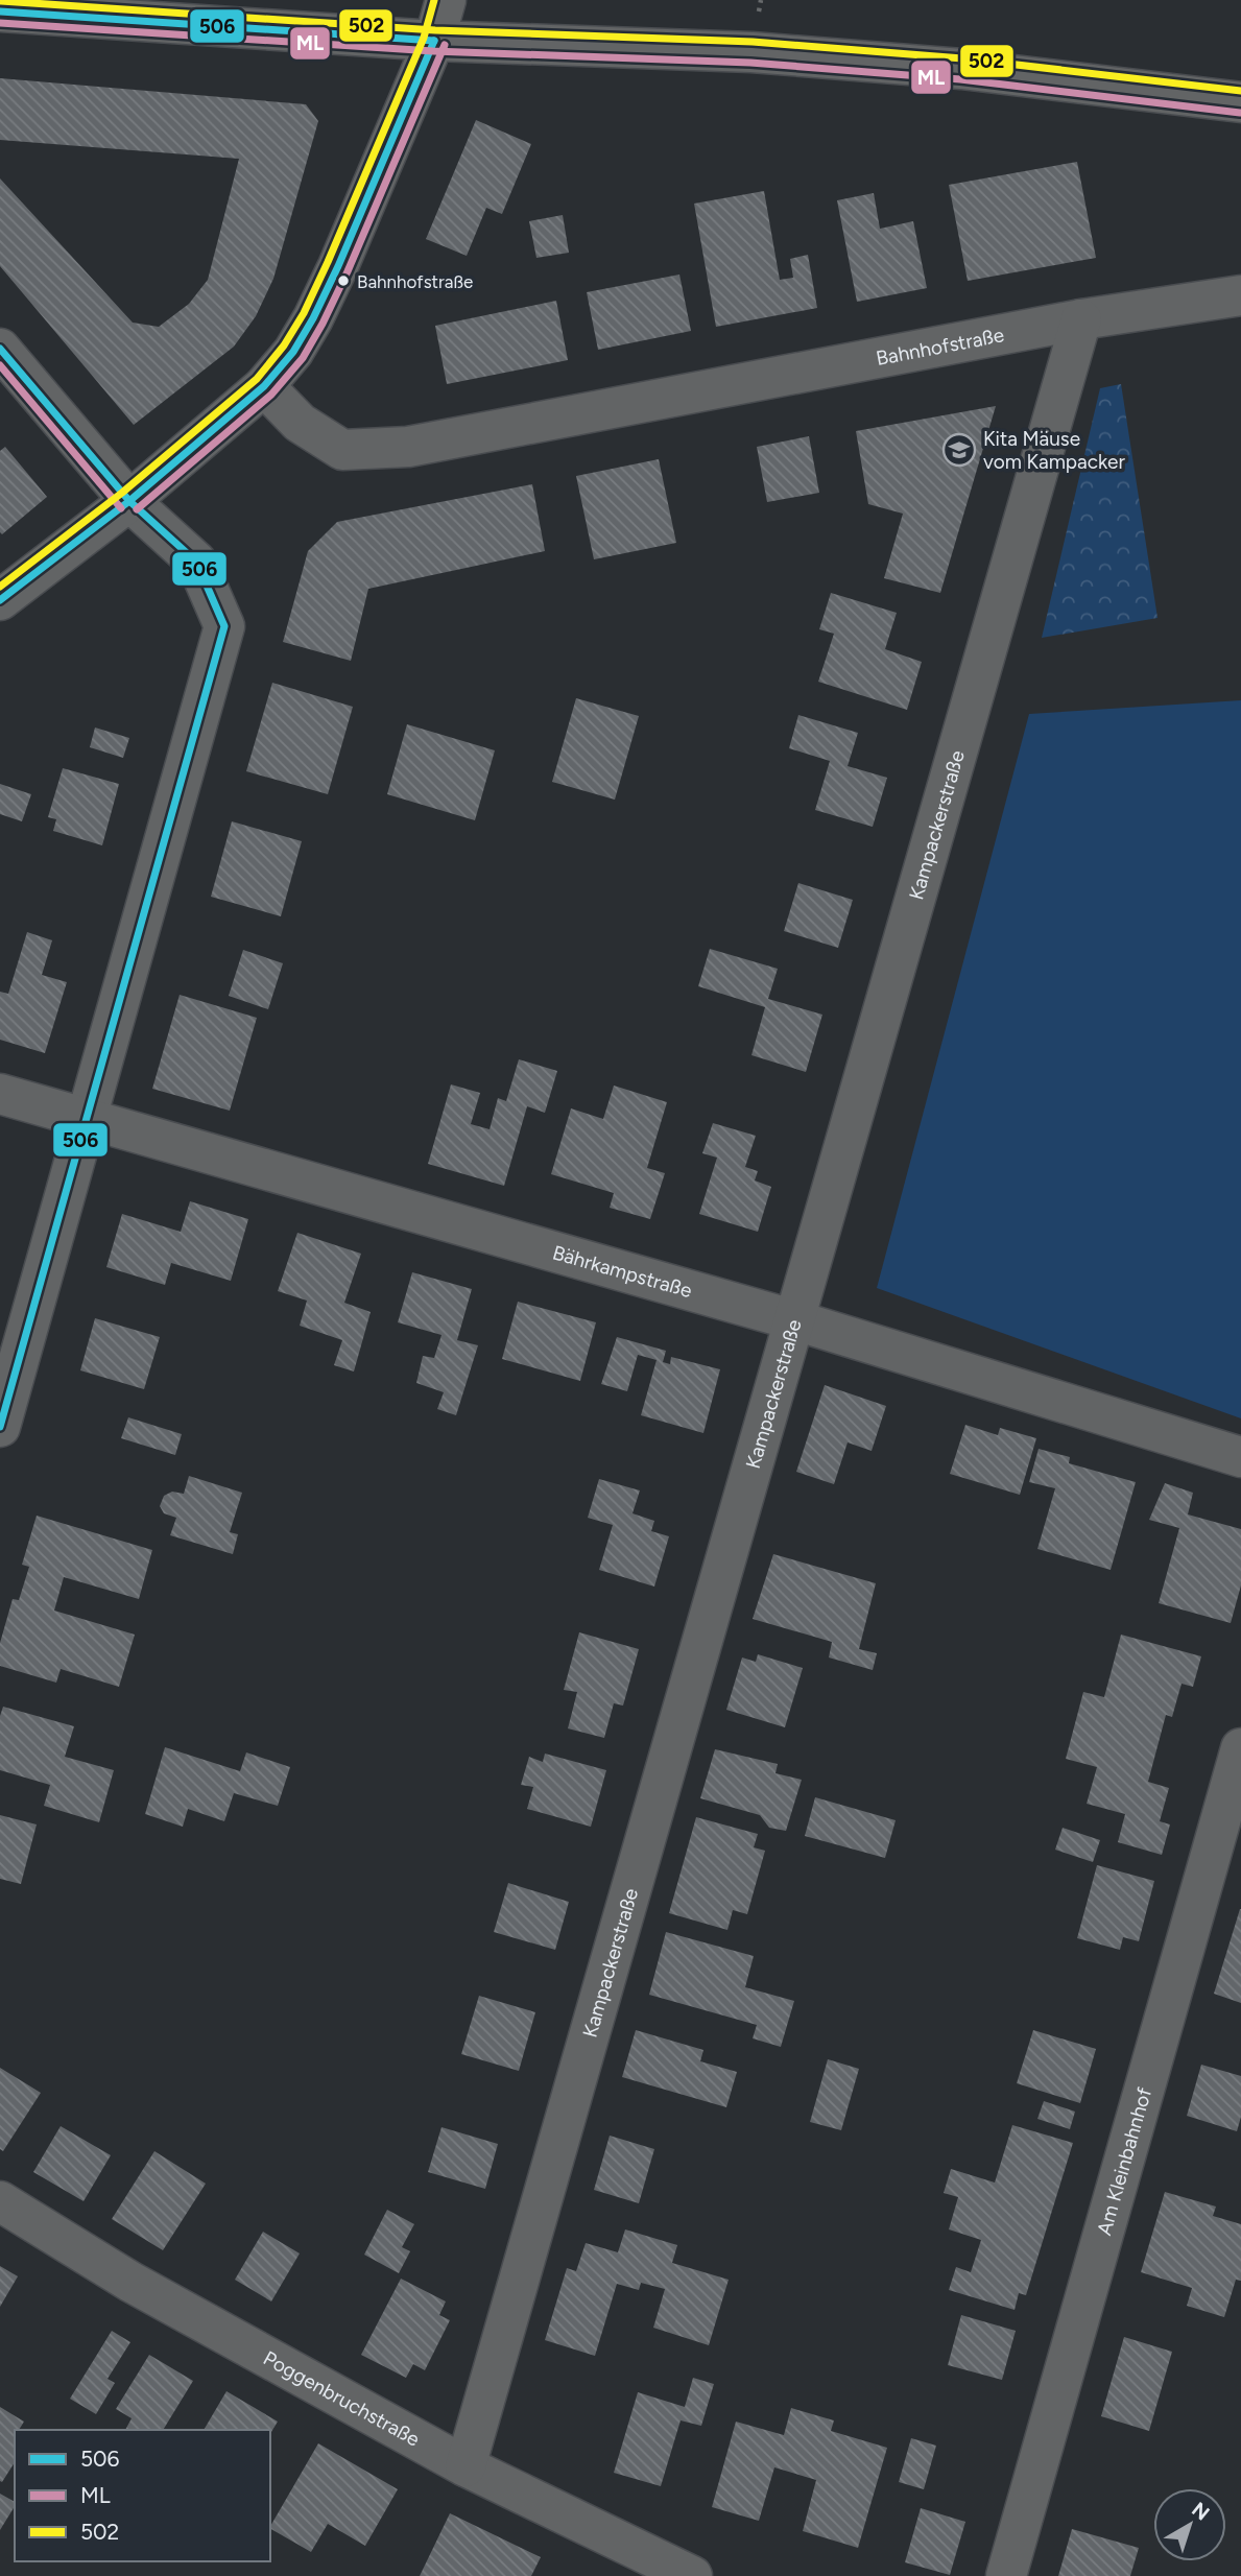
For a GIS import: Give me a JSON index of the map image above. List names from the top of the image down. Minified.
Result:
{"streets":{"street":["Bahnhofstraße","Kampackerstraße","Bährkampstraße","Am Kleinbahnhof","Poggenbruchstraße"]},"crossings":[["Bahnhofstraße","Kampackerstraße"],["Kampackerstraße","Bährkampstraße"],["Kampackerstraße","Poggenbruchstraße"]],"places":{"other":["Bahnhofstraße"],"school or university":["Kita Mäuse vom Kampacker"]},"lines":["transit line 502","transit line 506","transit line ML"],"legend":["506","ML","502"],"north":"top right"}
